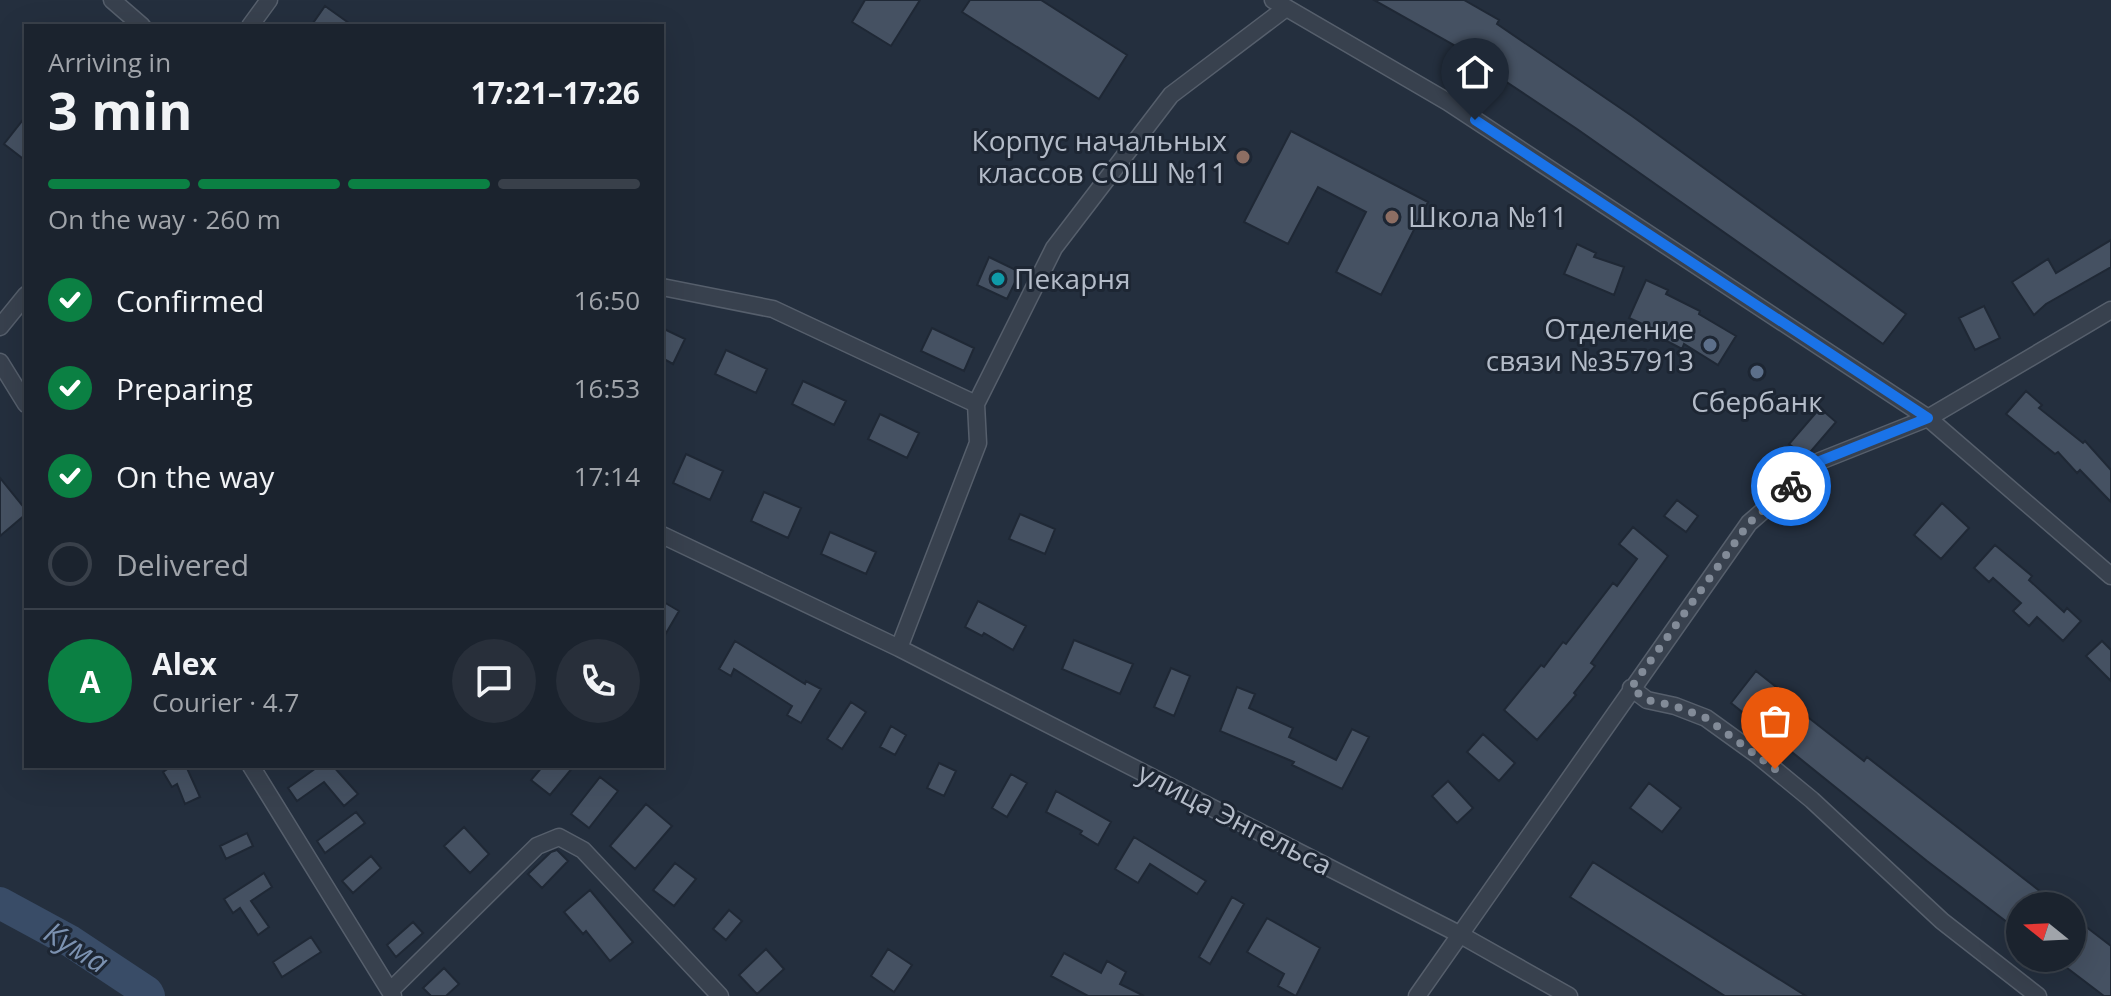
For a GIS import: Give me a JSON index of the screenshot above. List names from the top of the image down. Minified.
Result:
{"streets":{"street":["улица Энгельса"]},"water":["Кума"],"places":["Корпус начальных классов СОШ №11","Школа №11","Пекарня","Отделение связи №357913","Сбербанк"],"north":"left","page":{"heading":["3 min","Arriving in","17:21–17:26"],"panel":["Alex","Courier · 4.7"],"bar":"On the way · 260 m","list":[["Confirmed","16:50"],["Preparing","16:53"],["On the way","17:14"],"Delivered"],"round":"A"}}
